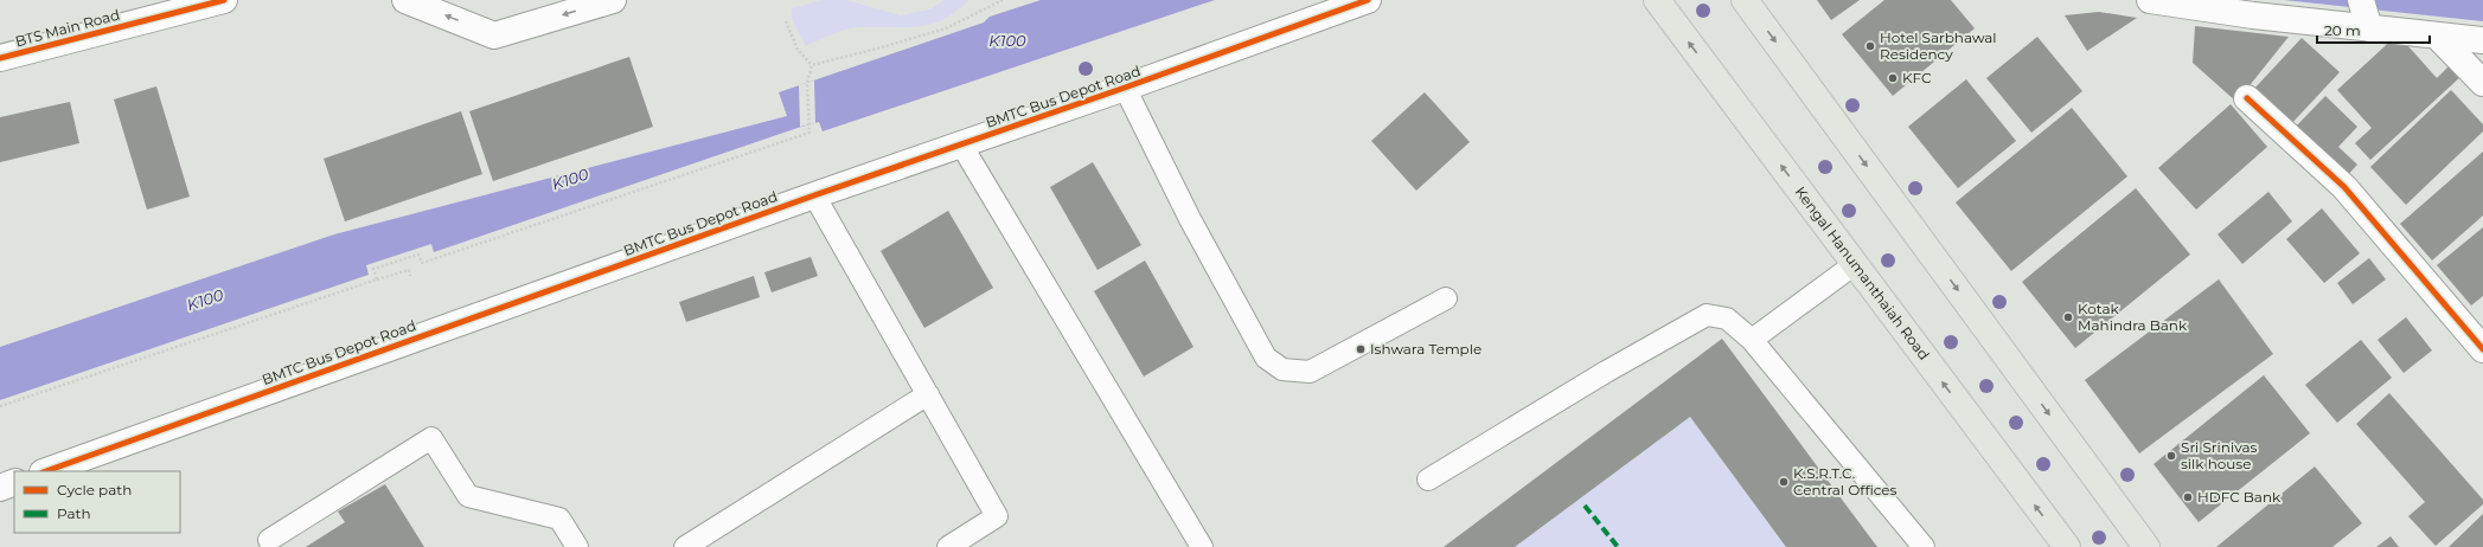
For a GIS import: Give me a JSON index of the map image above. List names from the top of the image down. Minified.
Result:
{"streets":{"main road":["Kengal Hanumanthaiah Road"],"street":["BTS Main Road","BMTC Bus Depot Road"]},"water":["K100"],"places":["Hotel Sarbhawal Residency","KFC","Kotak Mahindra Bank","Ishwara Temple","Sri Srinivas silk house","K.S.R.T.C. Central Offices","HDFC Bank"],"legend":["Cycle path","Path"],"scale_bar":"20 m"}
